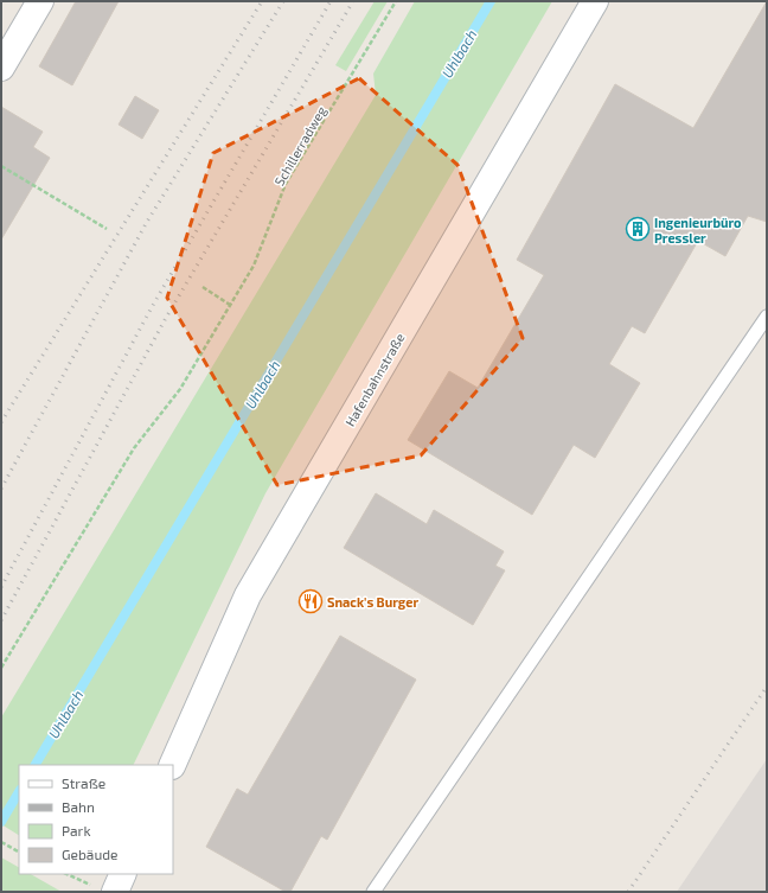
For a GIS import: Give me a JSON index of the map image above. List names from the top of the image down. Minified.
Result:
{"streets":{"main road":["Hafenbahnstraße"],"path":["Schillerradweg"]},"water":["Uhlbach"],"places":{"building":["Ingenieurbüro Pressler"],"restaurant":["Snack's Burger"]},"legend":["Straße","Bahn","Park","Gebäude"]}
